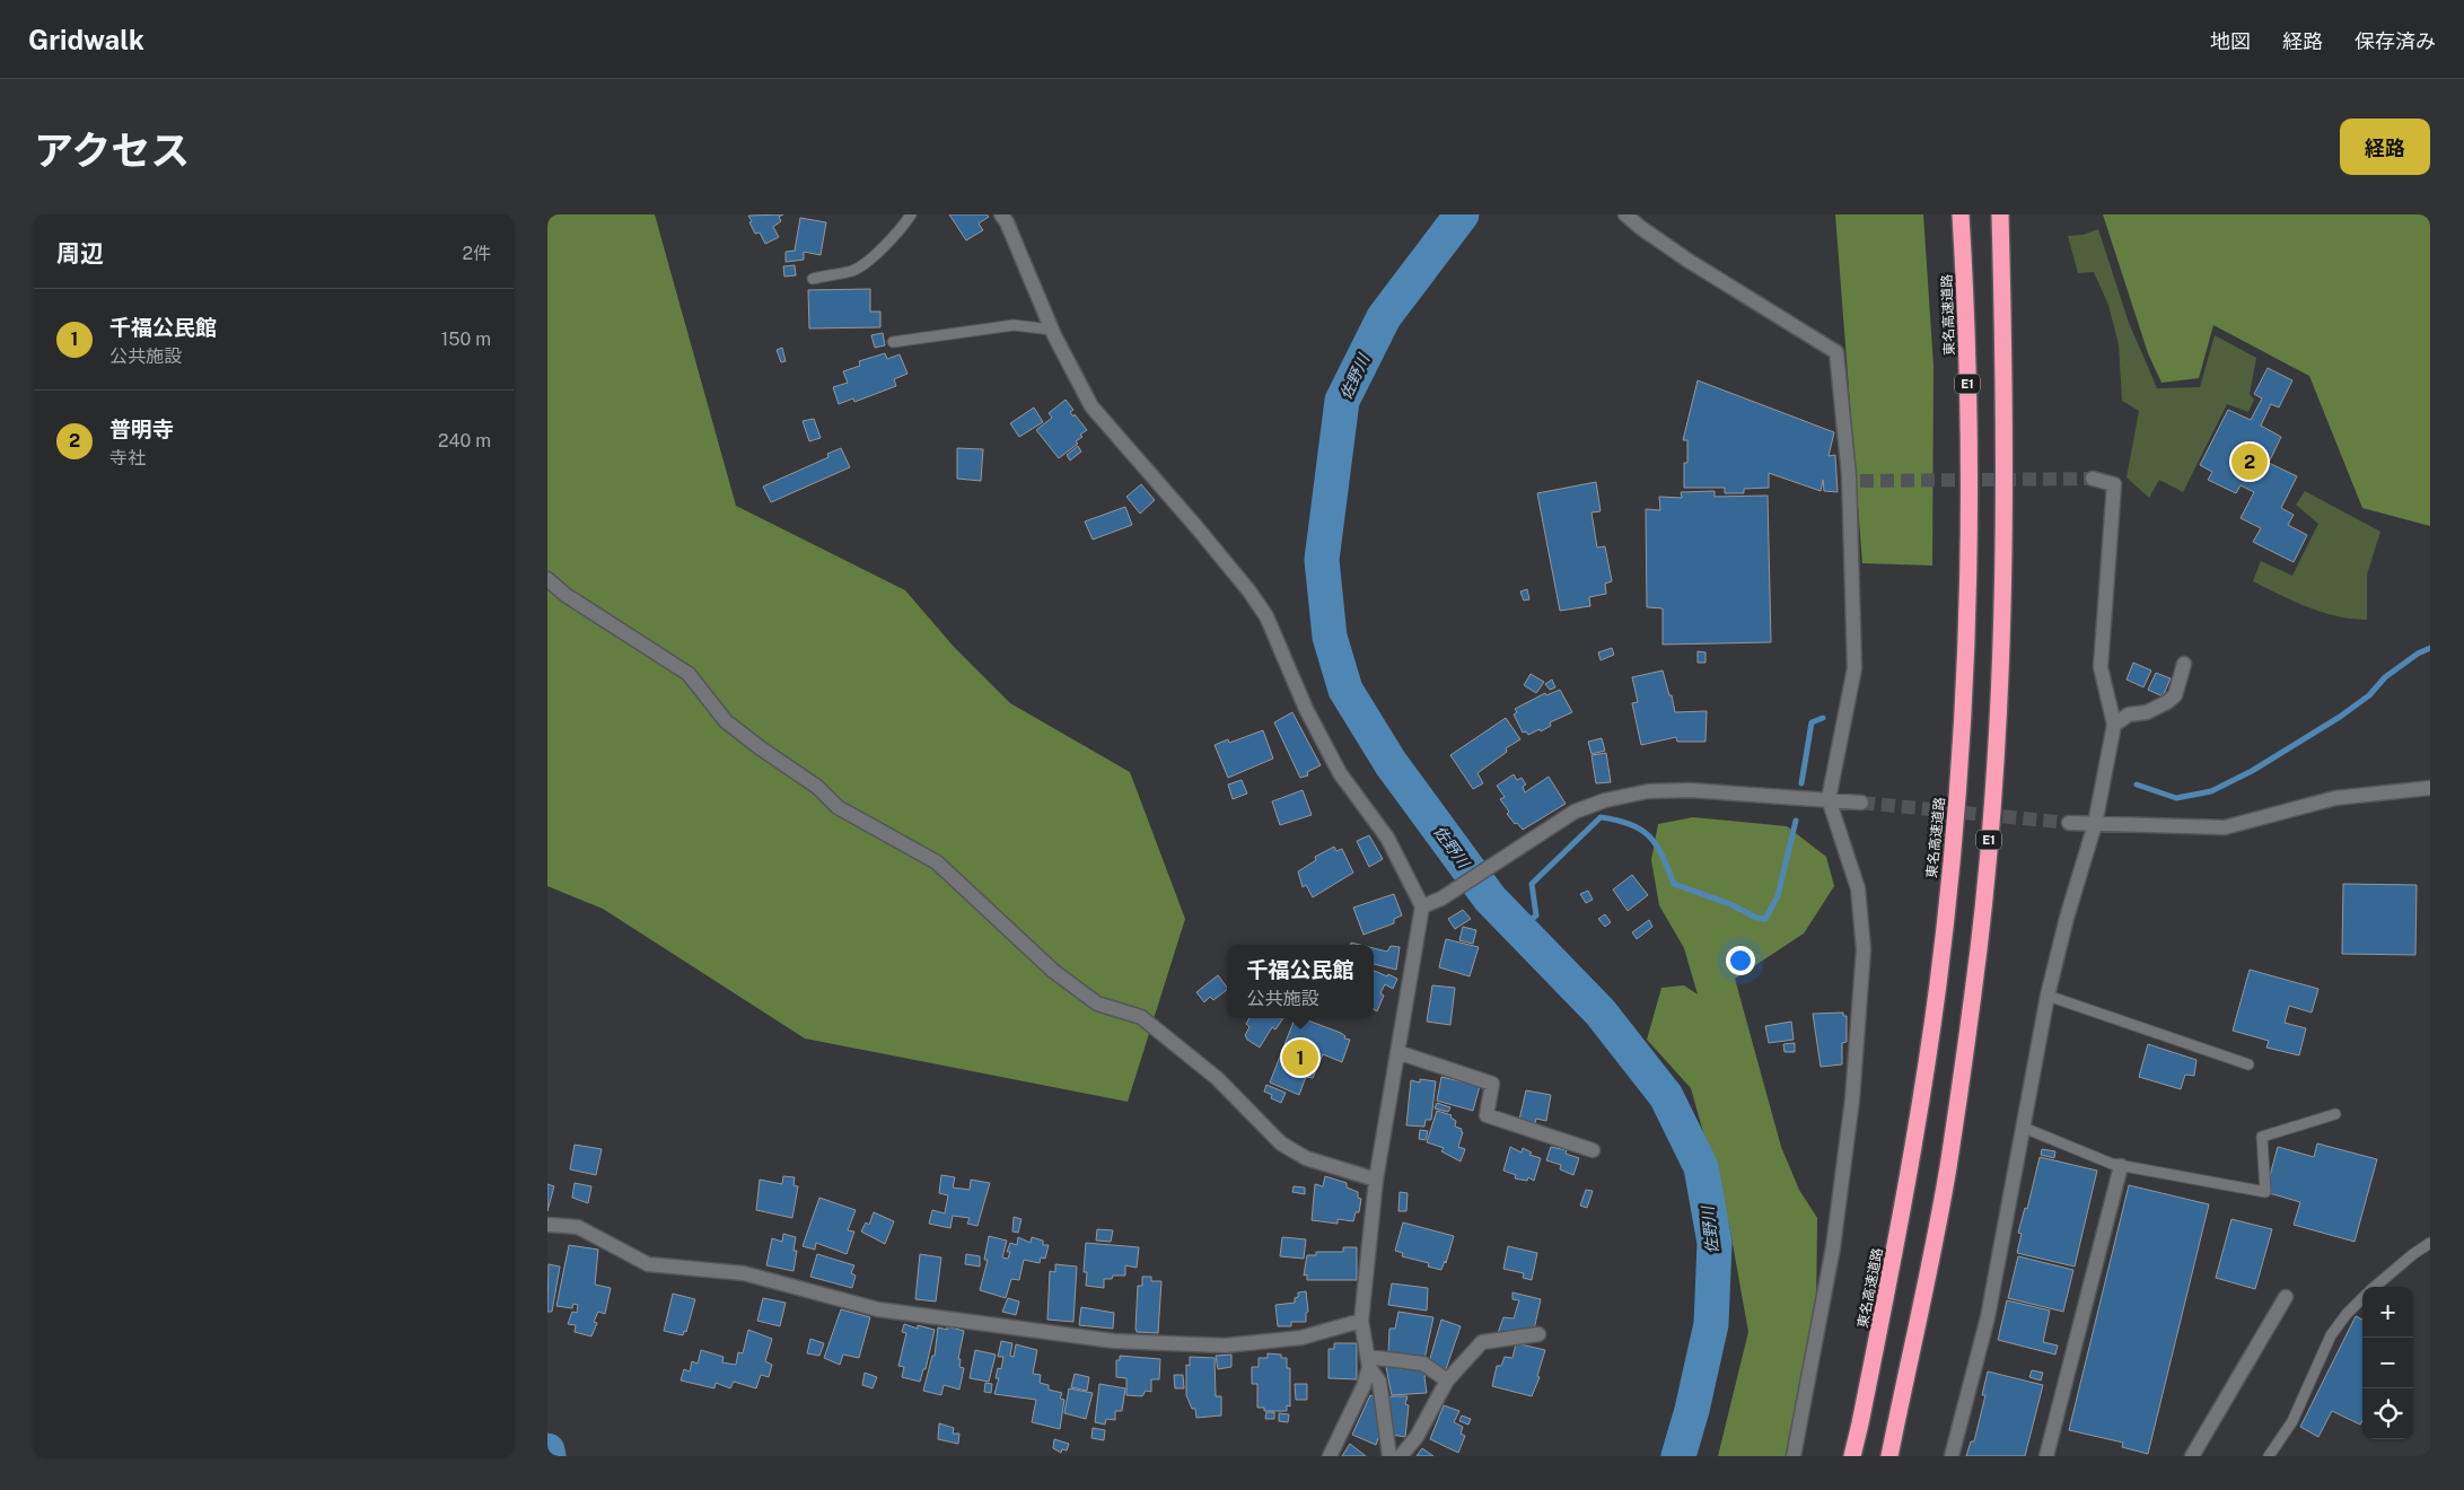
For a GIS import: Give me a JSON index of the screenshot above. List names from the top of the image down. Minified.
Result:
{"streets":{"highway":["東名高速道路","E1"]},"water":["佐野川"],"page":{"header":"Gridwalk","nav":["地図","経路","保存済み"],"title":"アクセス","buttons":"経路","heading":["周辺","2件"],"list":[{"mark":"1","name":"千福公民館","note":"公共施設","value":"150 m"},{"mark":"2","name":"普明寺","note":"寺社","value":"240 m"}],"pins":["2","1"],"popup":["千福公民館","公共施設"],"map_buttons":["+","−"]}}
